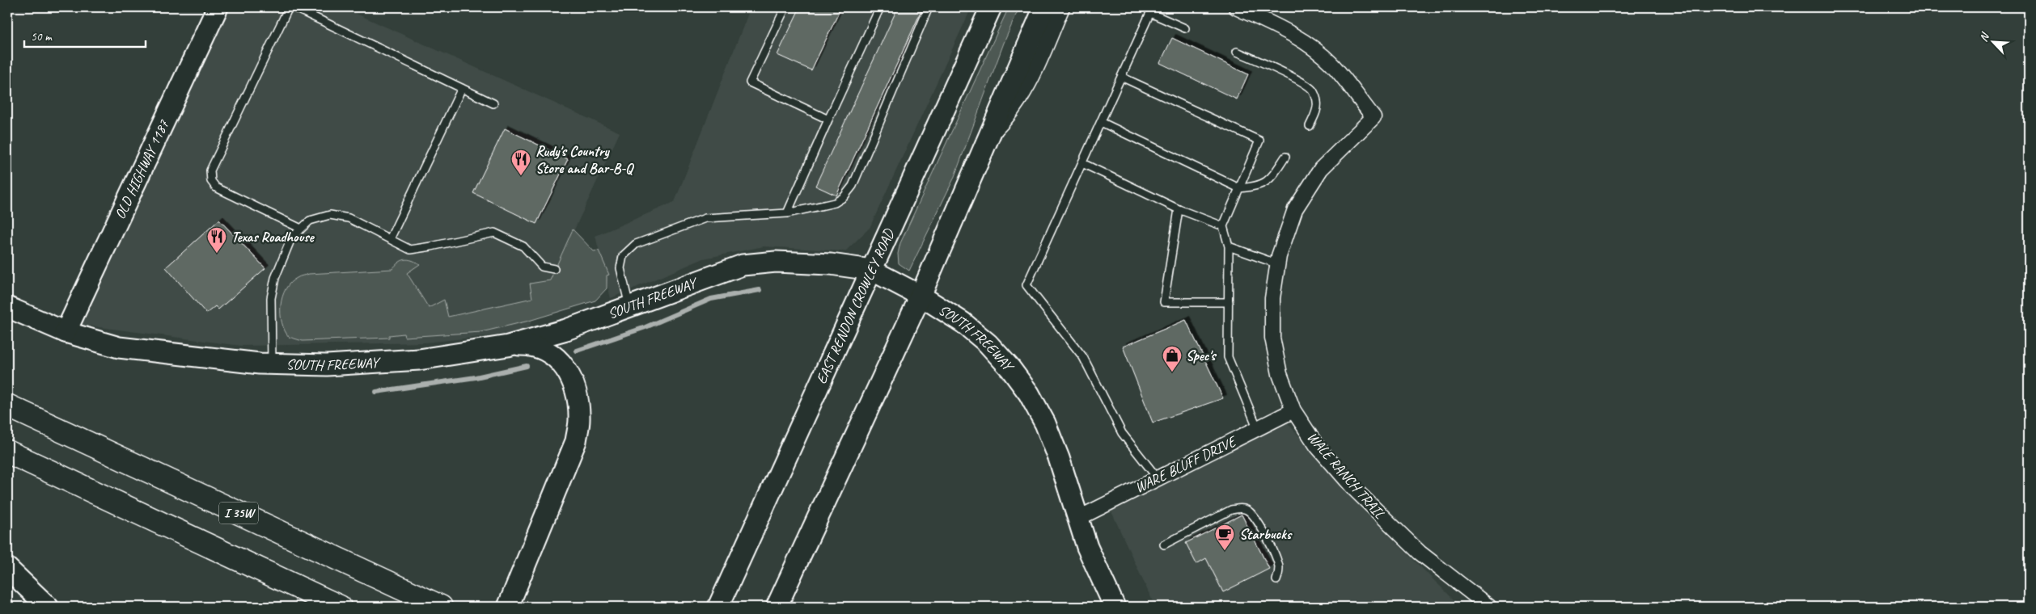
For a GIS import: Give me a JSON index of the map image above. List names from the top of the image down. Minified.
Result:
{"streets":{"highway":["I 35W"],"main road":["OLD HIGHWAY 1187","SOUTH FREEWAY","EAST RENDON CROWLEY ROAD"],"street":["WARE BLUFF DRIVE","WALE RANCH TRAIL"]},"crossings":[["OLD HIGHWAY 1187","SOUTH FREEWAY"],["SOUTH FREEWAY","EAST RENDON CROWLEY ROAD"],["SOUTH FREEWAY","WARE BLUFF DRIVE"],["WARE BLUFF DRIVE","WALE RANCH TRAIL"]],"places":{"restaurant":["Rudy's Country Store and Bar-B-Q","Texas Roadhouse"],"shop":["Spec's"],"cafe":["Starbucks"]},"scale_bar":"50 m","north":"top left"}
